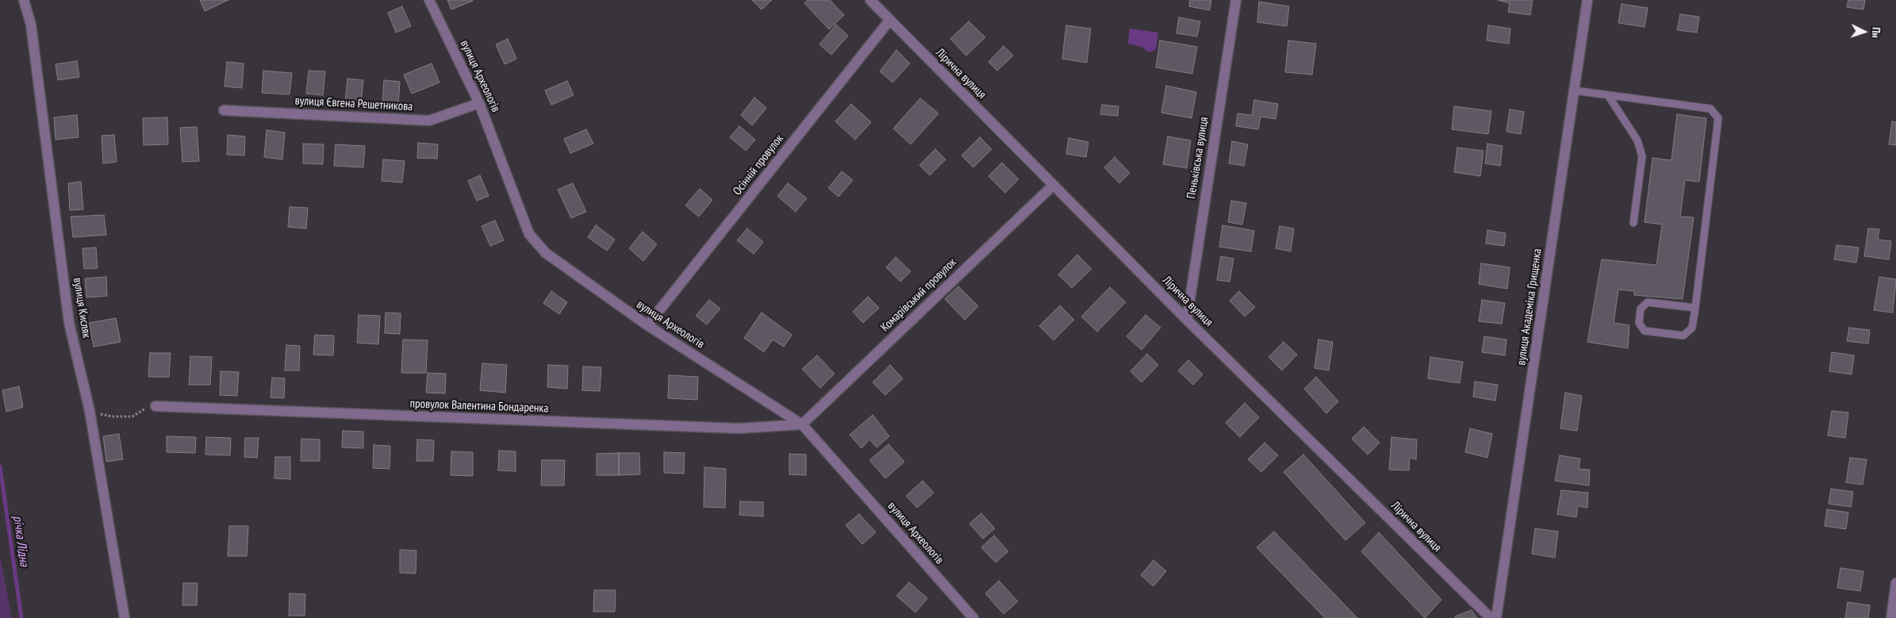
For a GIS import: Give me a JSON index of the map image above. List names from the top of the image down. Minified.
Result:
{"streets":{"street":["Лірична вулиця","вулиця Археологів","вулиця Євгена Решетникова","Пеньківська вулиця","Осінній провулок","Комарівський провулок","вулиця Академіка Грищенка","вулиця Кисляк","провулок Валентина Бондаренка"]},"crossings":[["Лірична вулиця","Пеньківська вулиця"],["Лірична вулиця","Осінній провулок"],["Лірична вулиця","Комарівський провулок"],["вулиця Археологів","вулиця Євгена Решетникова"],["вулиця Археологів","Осінній провулок"],["вулиця Археологів","Комарівський провулок"],["вулиця Археологів","провулок Валентина Бондаренка"],["Комарівський провулок","провулок Валентина Бондаренка"]],"water":["річка Лідна"],"north":"right"}
